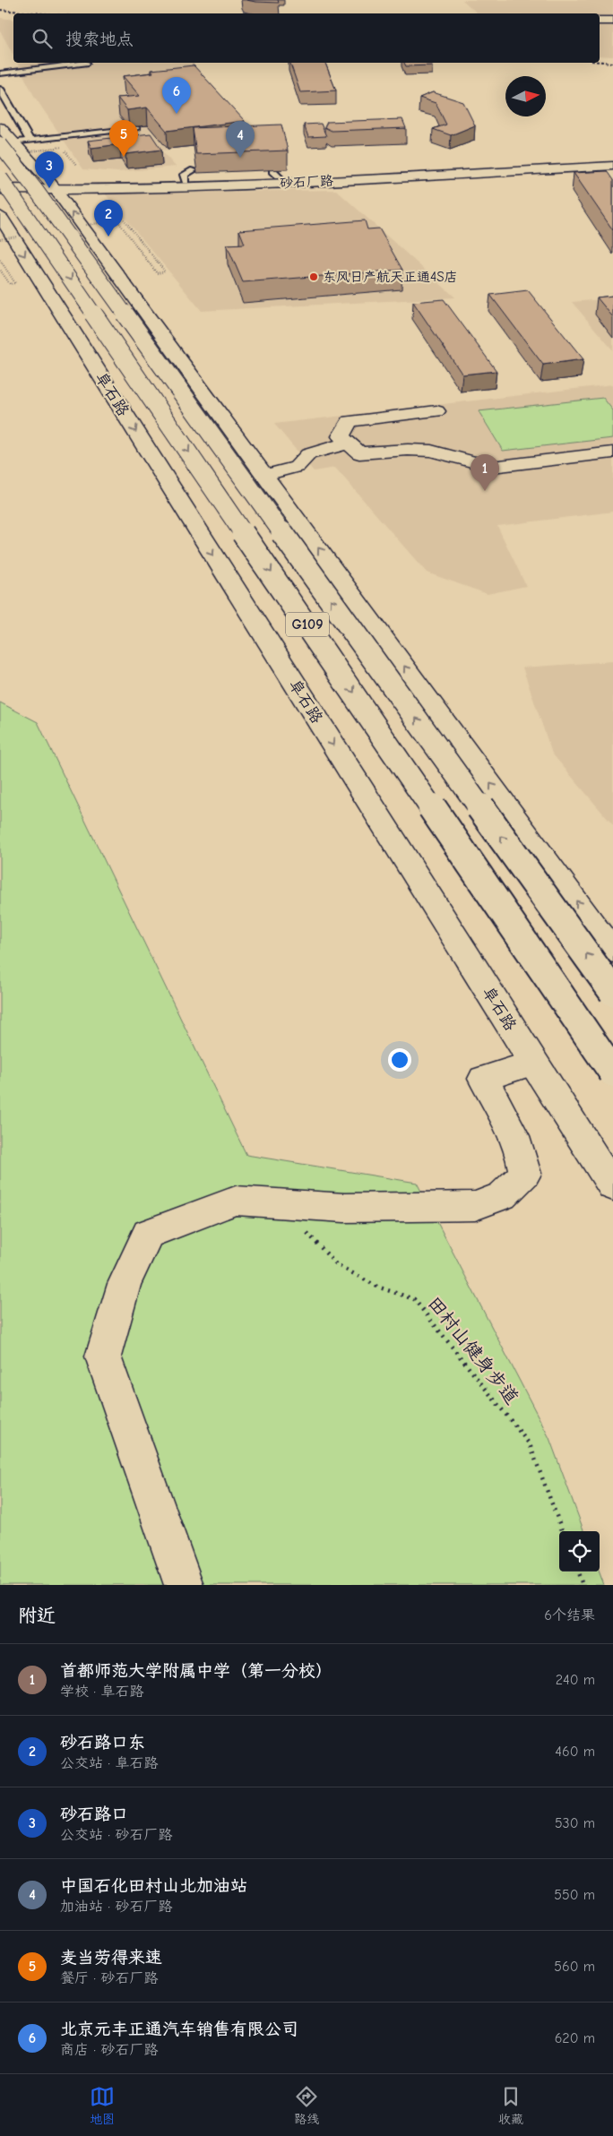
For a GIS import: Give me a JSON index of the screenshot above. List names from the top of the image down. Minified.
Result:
{"streets":{"main road":["砂石厂路","阜石路","G109"],"path":["田村山健身步道"]},"places":["东风日产航天正通4S店"],"north":"right","page":{"search":"搜索地点","pins":["6","5","4","3","2","1"],"heading":["附近","6个结果"],"list":[{"mark":"1","name":"首都师范大学附属中学（第一分校）","note":"学校 · 阜石路","value":"240 m"},{"mark":"2","name":"砂石路口东","note":"公交站 · 阜石路","value":"460 m"},{"mark":"3","name":"砂石路口","note":"公交站 · 砂石厂路","value":"530 m"},{"mark":"4","name":"中国石化田村山北加油站","note":"加油站 · 砂石厂路","value":"550 m"},{"mark":"5","name":"麦当劳得来速","note":"餐厅 · 砂石厂路","value":"560 m"},{"mark":"6","name":"北京元丰正通汽车销售有限公司","note":"商店 · 砂石厂路","value":"620 m"}],"nav":["地图","路线","收藏"]}}
